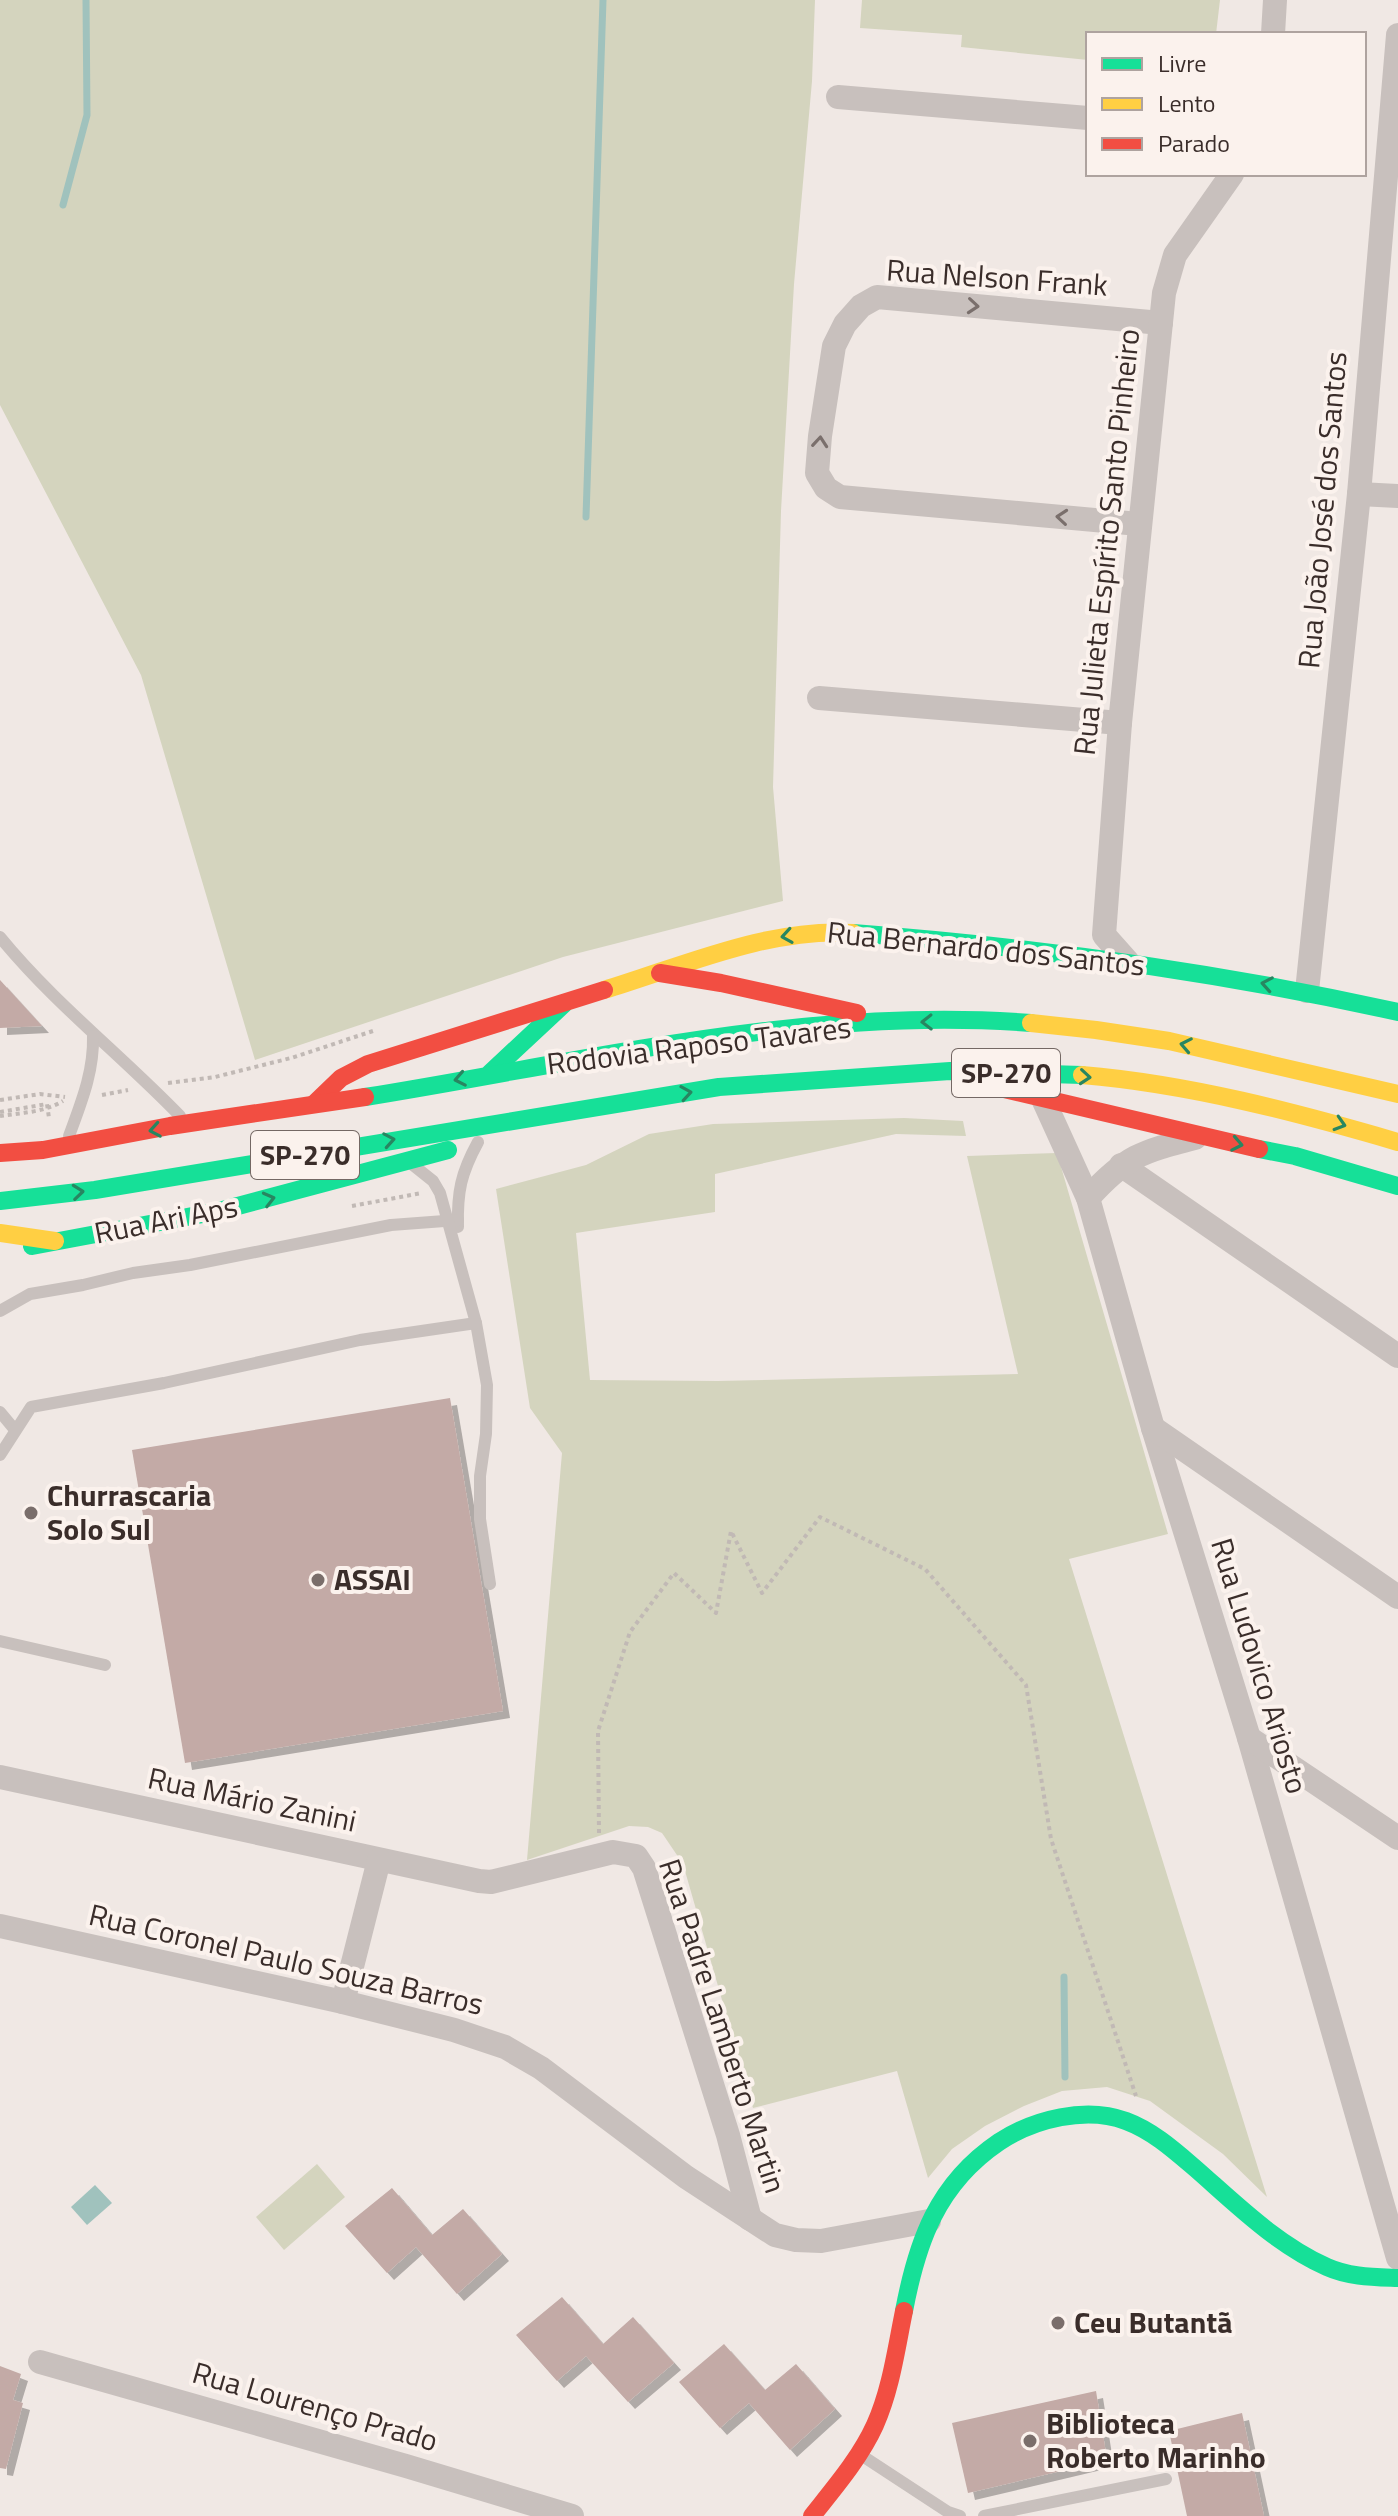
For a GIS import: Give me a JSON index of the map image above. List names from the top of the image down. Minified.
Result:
{"streets":{"main road":["Rua Bernardo dos Santos","Rodovia Raposo Tavares","SP-270","Rua Ari Aps"],"street":["Rua Nelson Frank","Rua João José dos Santos","Rua Julieta Espírito Santo Pinheiro","Rua Ludovico Ariosto","Rua Mário Zanini","Rua Coronel Paulo Souza Barros","Rua Padre Lamberto Martin","Rua Lourenço Prado"]},"crossings":[["Rua Nelson Frank","Rua Julieta Espírito Santo Pinheiro"],["Rua João José dos Santos","Rua Bernardo dos Santos"],["Rua Bernardo dos Santos","Rodovia Raposo Tavares"],["Rodovia Raposo Tavares","Rua Ari Aps"],["Rua Mário Zanini","Rua Padre Lamberto Martin"],["Rua Coronel Paulo Souza Barros","Rua Padre Lamberto Martin"]],"one_way":["Rua Ari Aps"],"places":["Churrascaria Solo Sul","ASSAI","Ceu Butantã","Biblioteca Roberto Marinho"],"legend":["Livre","Lento","Parado"]}
